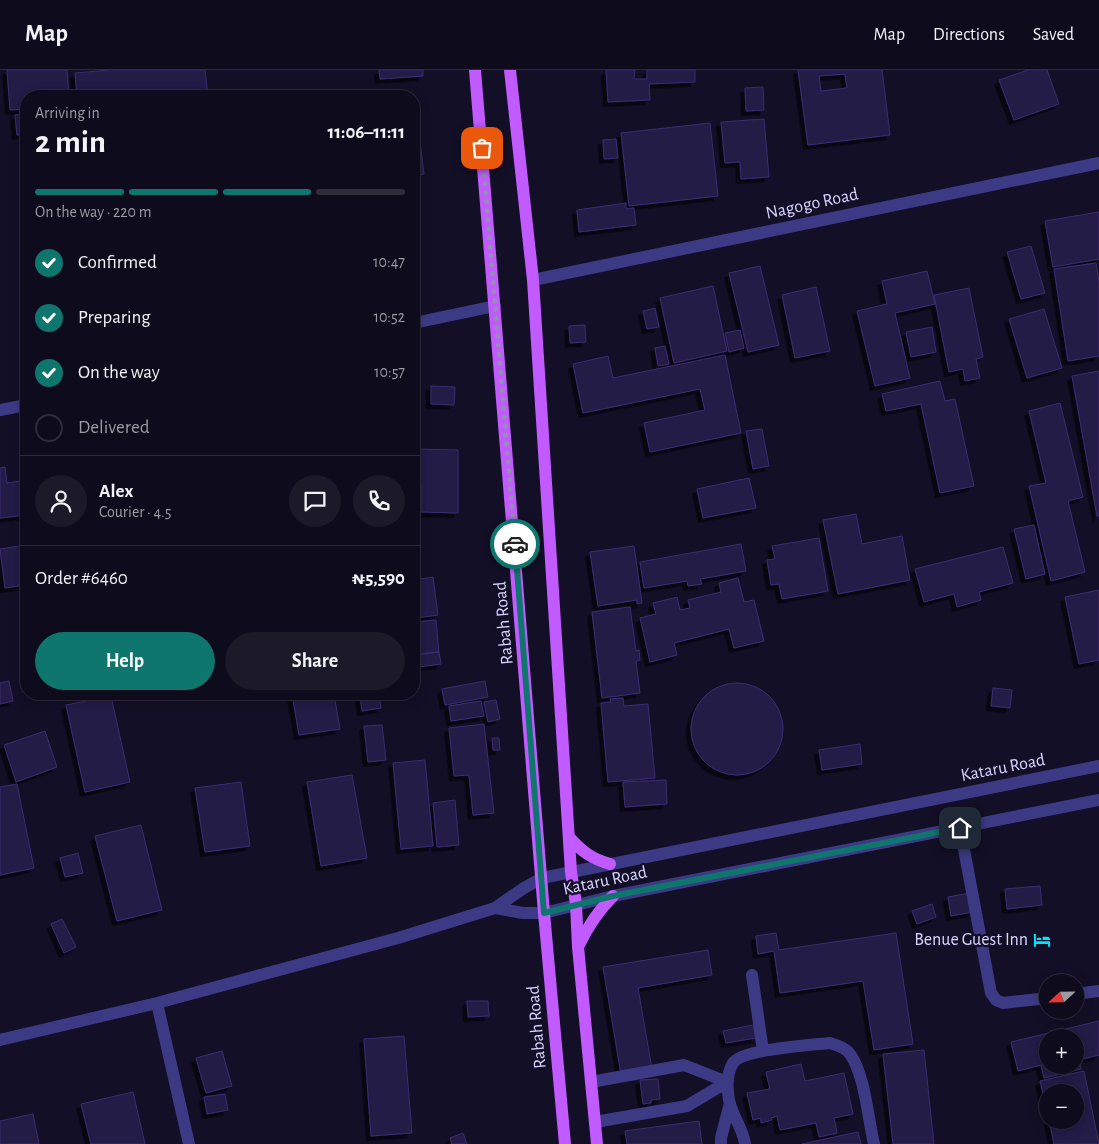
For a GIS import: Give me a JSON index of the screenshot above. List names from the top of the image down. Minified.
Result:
{"streets":{"main road":["Rabah Road"],"street":["Nagogo Road","Kataru Road"]},"crossings":[["Rabah Road","Kataru Road"]],"places":{"hotel":["Benue Guest Inn"]},"north":"left","page":{"header":"Map","nav":["Map","Directions","Saved"],"heading":["2 min","Arriving in","11:06–11:11"],"panel":["Alex","Courier · 4.5","Order #6460","₦5,590"],"bar":"On the way · 220 m","list":[["Confirmed","10:47"],["Preparing","10:52"],["On the way","10:57"],"Delivered"],"buttons":["Help","Share"],"map_buttons":["+","−"]}}
